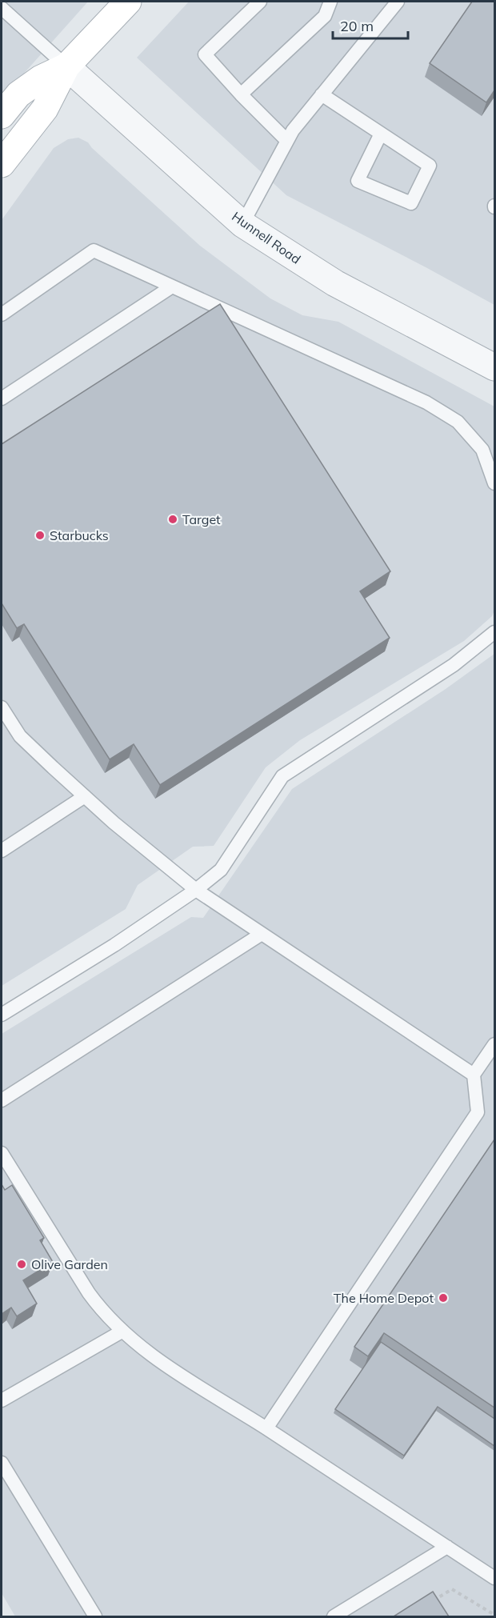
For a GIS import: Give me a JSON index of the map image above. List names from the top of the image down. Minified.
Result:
{"streets":{"street":["Hunnell Road"]},"places":["Target","Starbucks","Olive Garden","The Home Depot"],"scale_bar":"20 m"}
